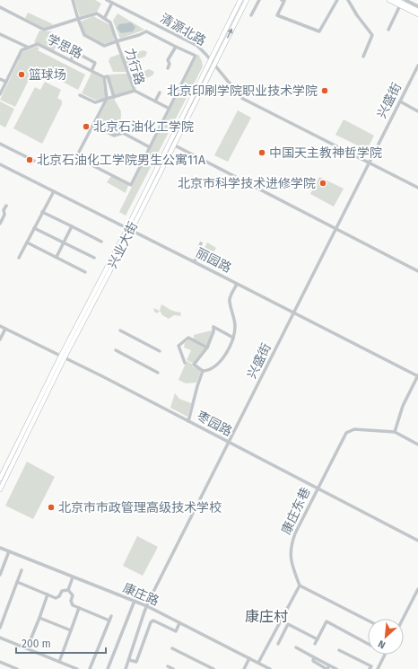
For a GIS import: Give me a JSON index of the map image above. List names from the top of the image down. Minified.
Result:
{"streets":{"main road":["兴业大街"],"street":["清源北路","学思路","力行路","兴盛街","丽园路","枣园路","康庄东巷","康庄路"]},"crossings":[["清源北路","兴盛街"],["清源北路","兴业大街"],["兴盛街","丽园路"],["兴盛街","枣园路"],["兴盛街","康庄路"],["兴业大街","丽园路"],["兴业大街","枣园路"],["枣园路","康庄东巷"]],"districts":["康庄村"],"places":["篮球场","北京印刷学院职业技术学院","北京石油化工学院","中国天主教神哲学院","北京石油化工学院男生公寓11A","北京市科学技术进修学院","北京市市政管理高级技术学校"],"scale_bar":"200 m","north":"bottom left"}
